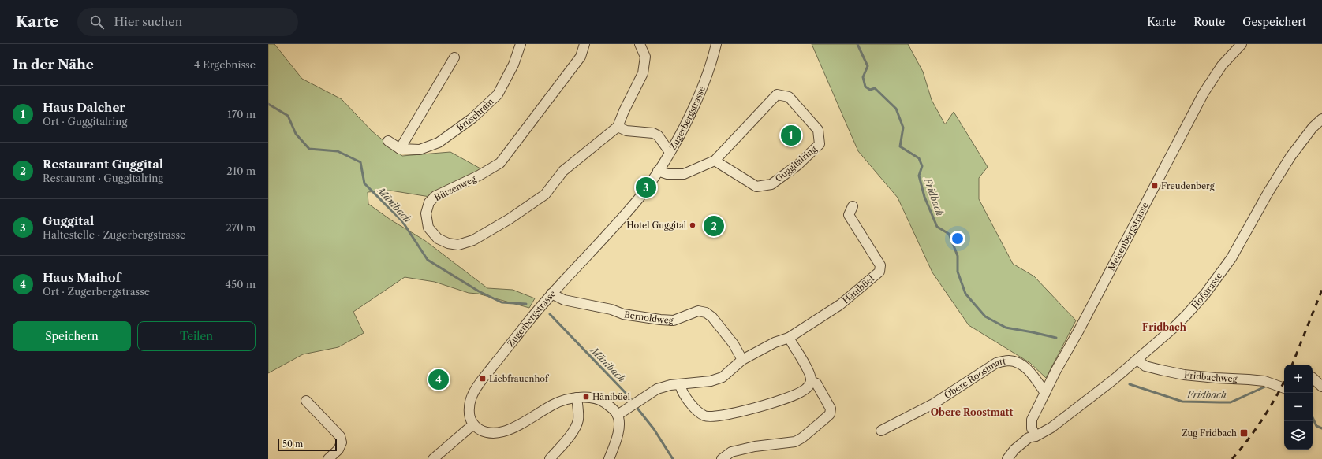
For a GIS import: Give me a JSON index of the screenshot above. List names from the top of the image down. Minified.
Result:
{"streets":{"street":["Brüschrain","Zugerbergstrasse","Guggitalring","Bützenweg","Meisenbergstrasse","Hänibüel","Hofstrasse","Bernoldweg","Fridbachweg","Obere Roostmatt"]},"crossings":[["Zugerbergstrasse","Guggitalring"],["Zugerbergstrasse","Bernoldweg"],["Meisenbergstrasse","Hofstrasse"],["Meisenbergstrasse","Obere Roostmatt"],["Hänibüel","Bernoldweg"],["Hofstrasse","Fridbachweg"]],"districts":["Fridbach","Obere Roostmatt"],"water":["Fridbach","Mänibach"],"places":{"transit":["Freudenberg","Liebfrauenhof","Hänibüel","Zug Fridbach"],"other":["Hotel Guggital"]},"scale_bar":"50 m","page":{"header":"Karte","search":"Hier suchen","nav":["Karte","Route","Gespeichert"],"heading":["In der Nähe","4 Ergebnisse"],"list":[{"mark":"1","name":"Haus Dalcher","note":"Ort · Guggitalring","value":"170 m"},{"mark":"2","name":"Restaurant Guggital","note":"Restaurant · Guggitalring","value":"210 m"},{"mark":"3","name":"Guggital","note":"Haltestelle · Zugerbergstrasse","value":"270 m"},{"mark":"4","name":"Haus Maihof","note":"Ort · Zugerbergstrasse","value":"450 m"}],"pins":["1","3","2","4"],"buttons":["Speichern","Teilen"],"map_buttons":["+","−"],"scale":"50 m"}}
